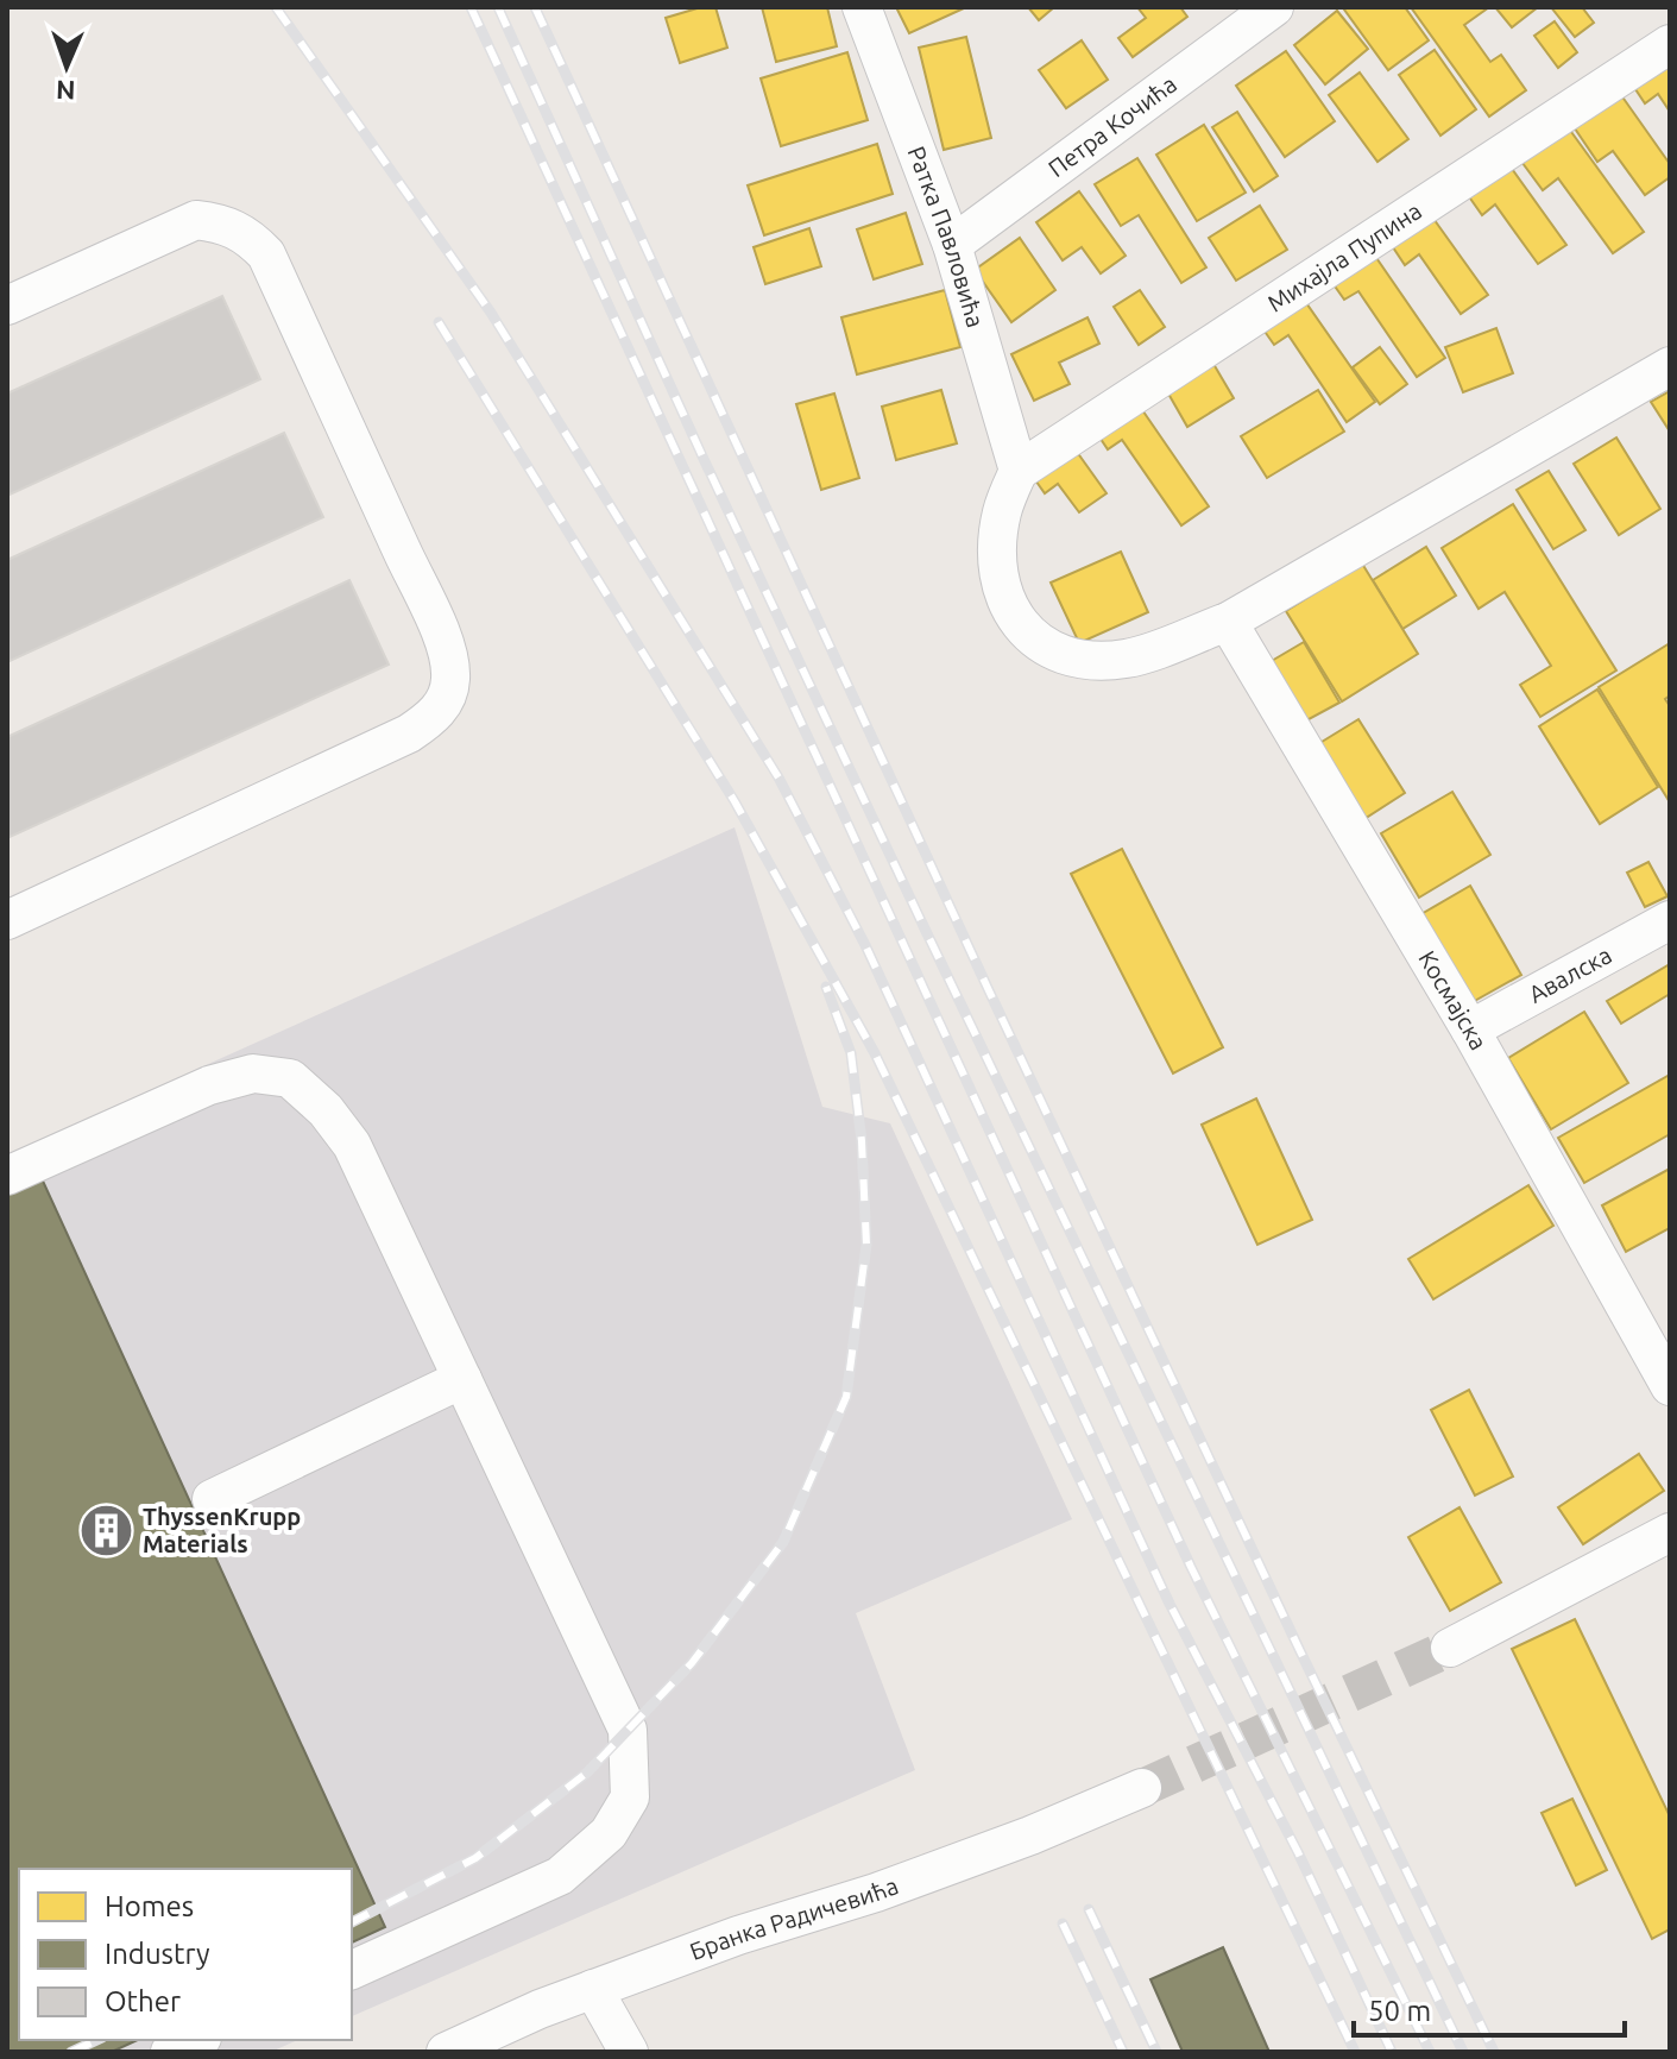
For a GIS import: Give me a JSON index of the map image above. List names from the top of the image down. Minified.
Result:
{"streets":{"street":["Петра Кочића","Ратка Павловића","Михајла Пупина","Авалска","Космајска","Бранка Радичевића"]},"crossings":[["Петра Кочића","Ратка Павловића"],["Ратка Павловића","Михајла Пупина"],["Авалска","Космајска"]],"places":{"building":["ThyssenKrupp Materials"]},"legend":["Homes","Industry","Other"],"scale_bar":"50 m","north":"bottom"}
